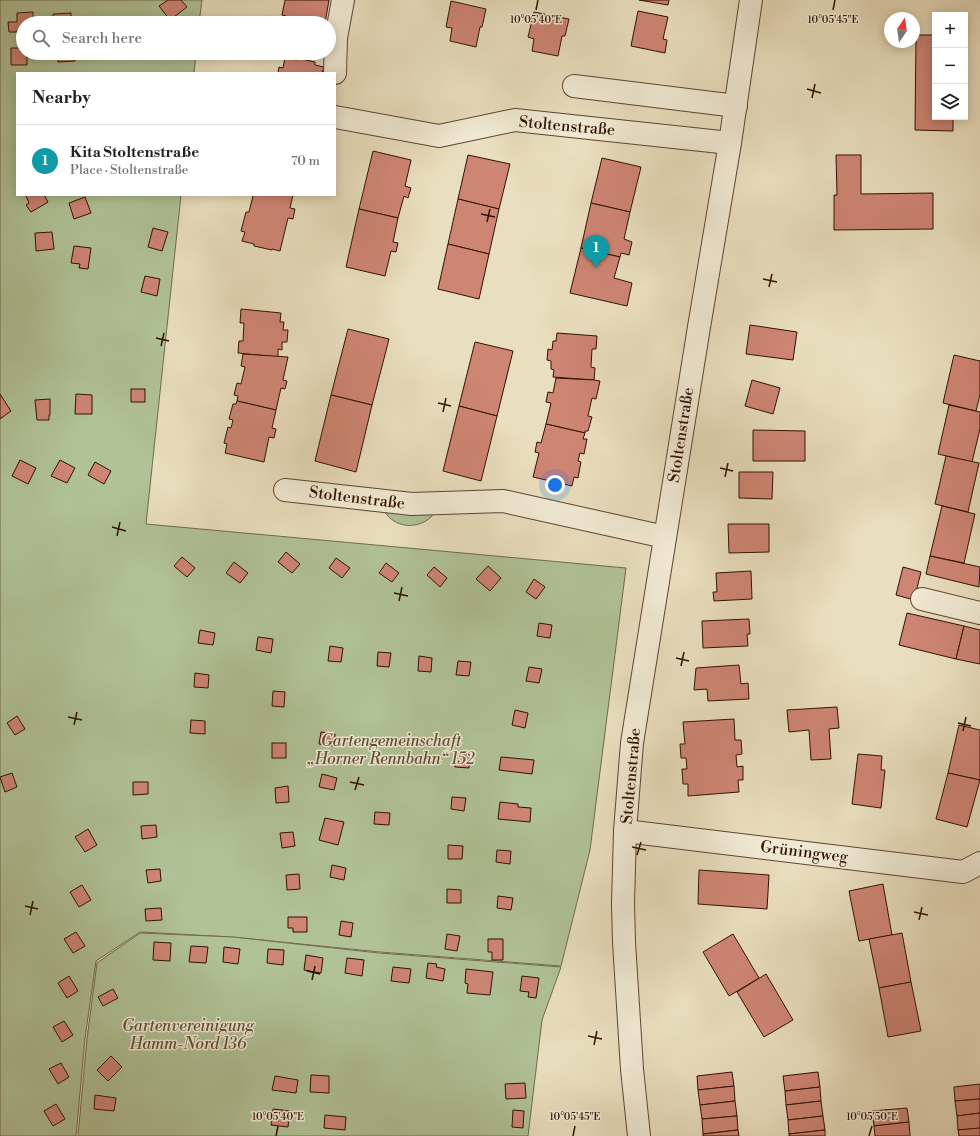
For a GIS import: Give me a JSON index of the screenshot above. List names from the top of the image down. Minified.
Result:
{"streets":{"street":["Stoltenstraße","Grüningweg"]},"crossings":[["Stoltenstraße","Grüningweg"]],"parks":["Gartengemeinschaft „Horner Rennbahn“ 152","Gartenvereinigung Hamm-Nord 136"],"north":"top","page":{"map_buttons":["+","−"],"search":"Search here","heading":"Nearby","list":[{"mark":"1","name":"Kita Stoltenstraße","note":"Place · Stoltenstraße","value":"70 m"}],"pins":"1"},"coordinates":["10°05'40\"E","10°05'45\"E","10°05'50\"E"]}
